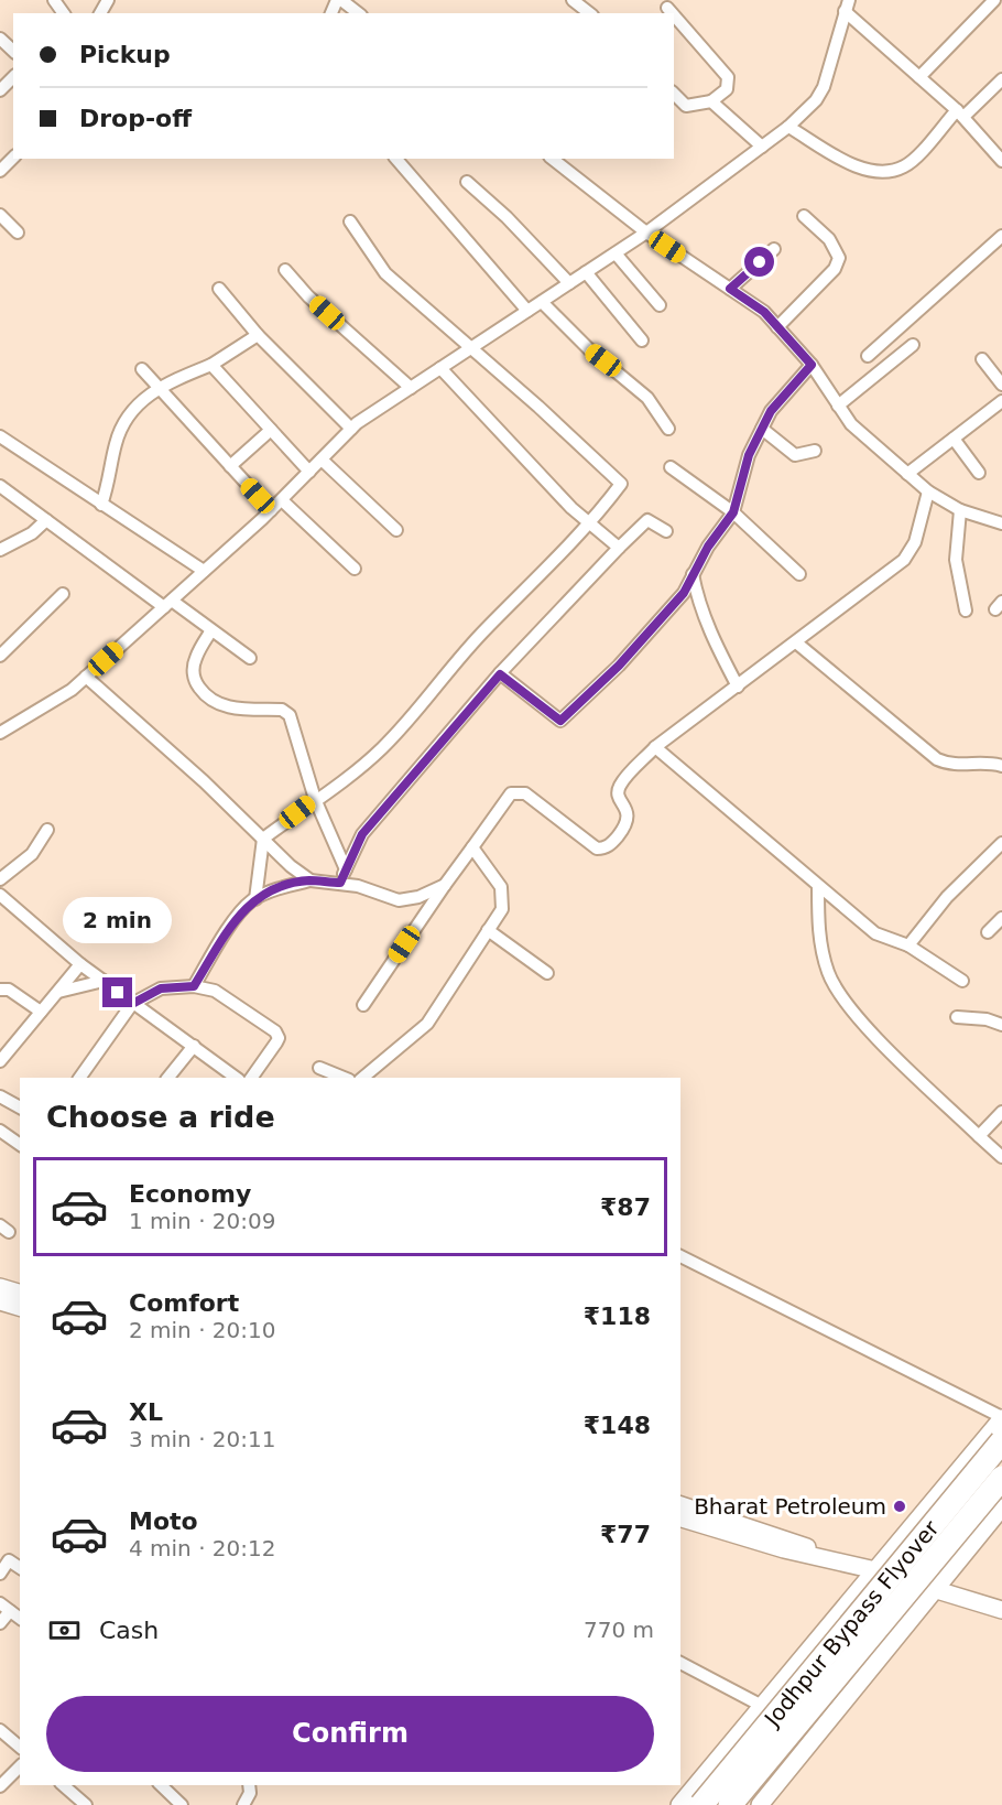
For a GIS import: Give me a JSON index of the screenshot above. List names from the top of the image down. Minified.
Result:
{"streets":{"highway":["Jodhpur Bypass Flyover"]},"places":["Bharat Petroleum"],"page":{"banner":["Pickup","Drop-off"],"bubble":"2 min","heading":"Choose a ride","list":[{"name":"Economy","note":"1 min · 20:09","value":"₹87"},{"name":"Comfort","note":"2 min · 20:10","value":"₹118"},{"name":"XL","note":"3 min · 20:11","value":"₹148"},{"name":"Moto","note":"4 min · 20:12","value":"₹77"}],"pay":["Cash","770 m"],"buttons":"Confirm"}}
